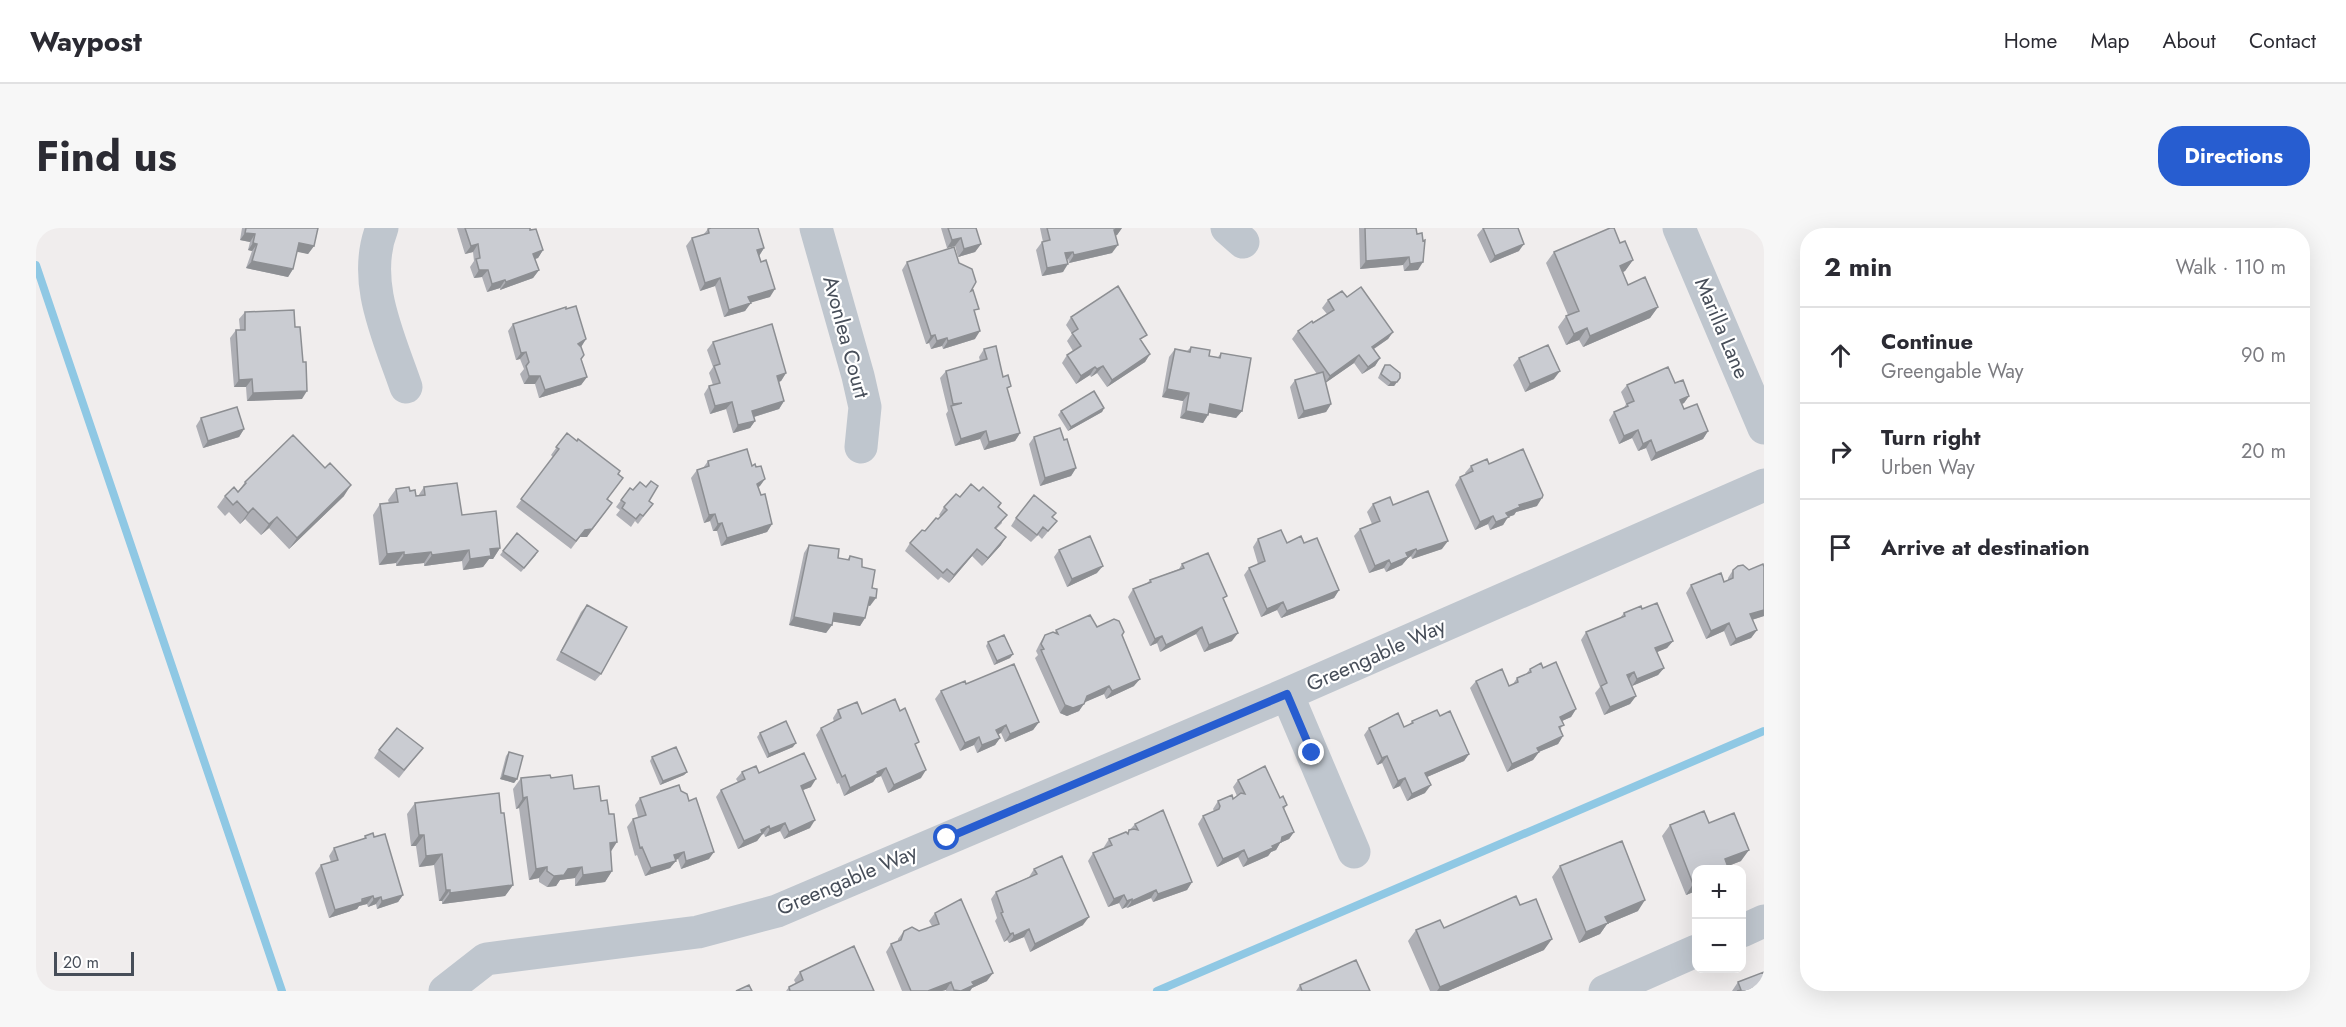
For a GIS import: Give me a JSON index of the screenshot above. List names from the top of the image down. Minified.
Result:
{"streets":{"street":["Marilla Lane","Avonlea Court","Greengable Way"]},"scale_bar":"20 m","page":{"header":"Waypost","nav":["Home","Map","About","Contact"],"title":"Find us","buttons":"Directions","heading":["2 min","Walk · 110 m"],"list":[["Continue","Greengable Way","90 m"],["Turn right","Urben Way","20 m"],"Arrive at destination"],"map_buttons":["+","−"],"scale":"20 m"}}
